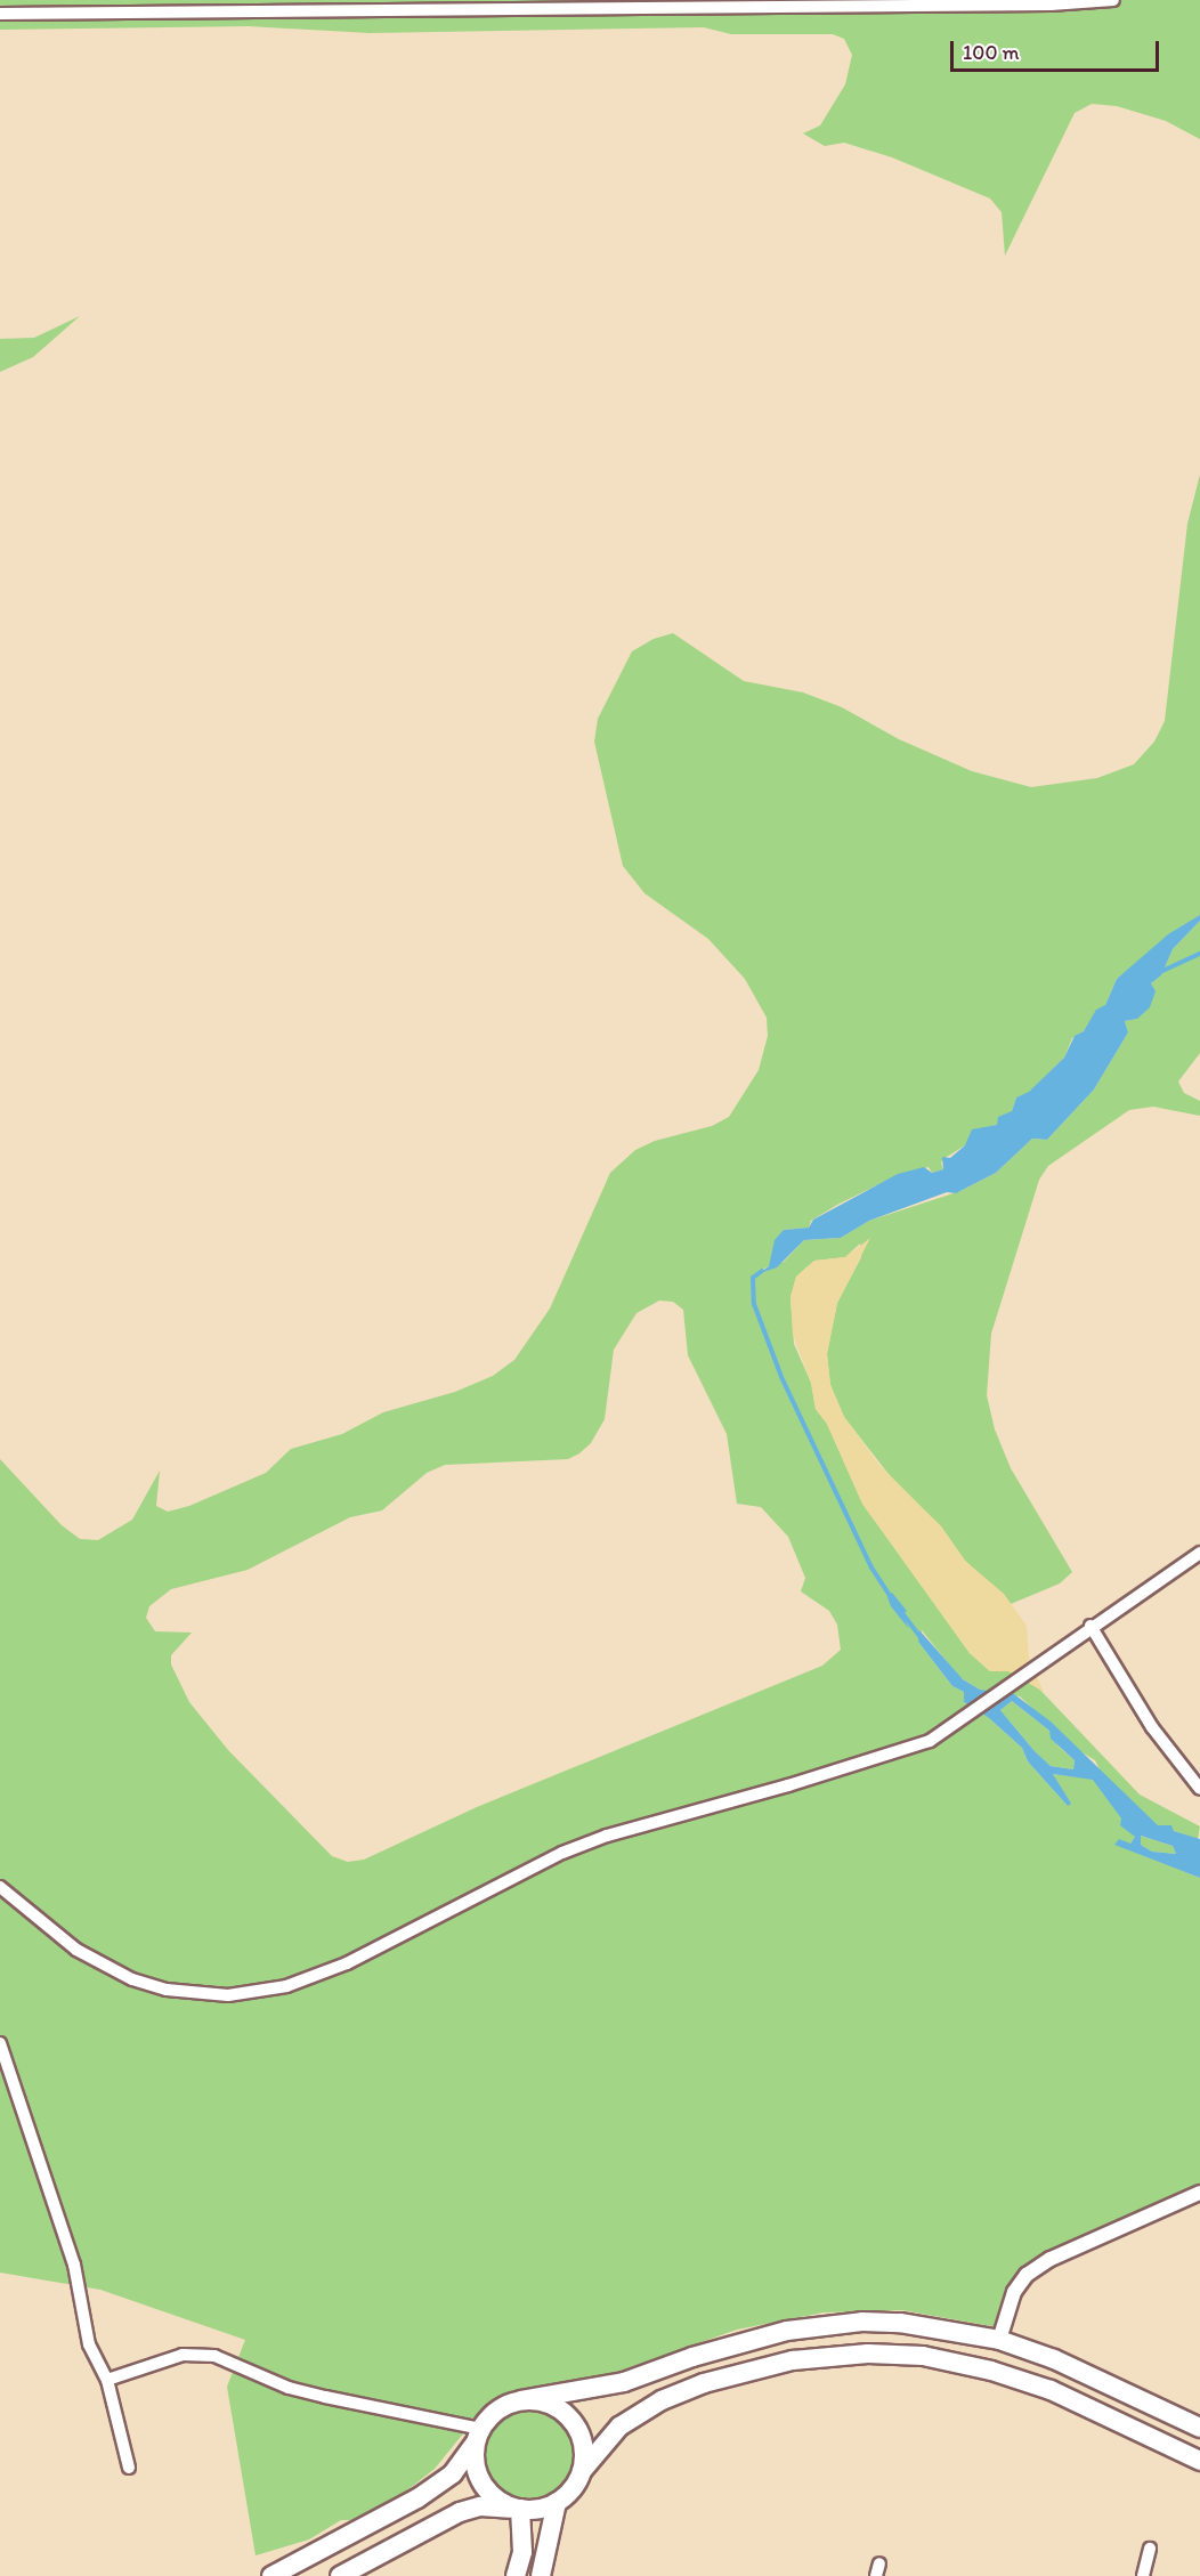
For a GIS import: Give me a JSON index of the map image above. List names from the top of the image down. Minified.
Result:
{"scale_bar":"100 m"}
